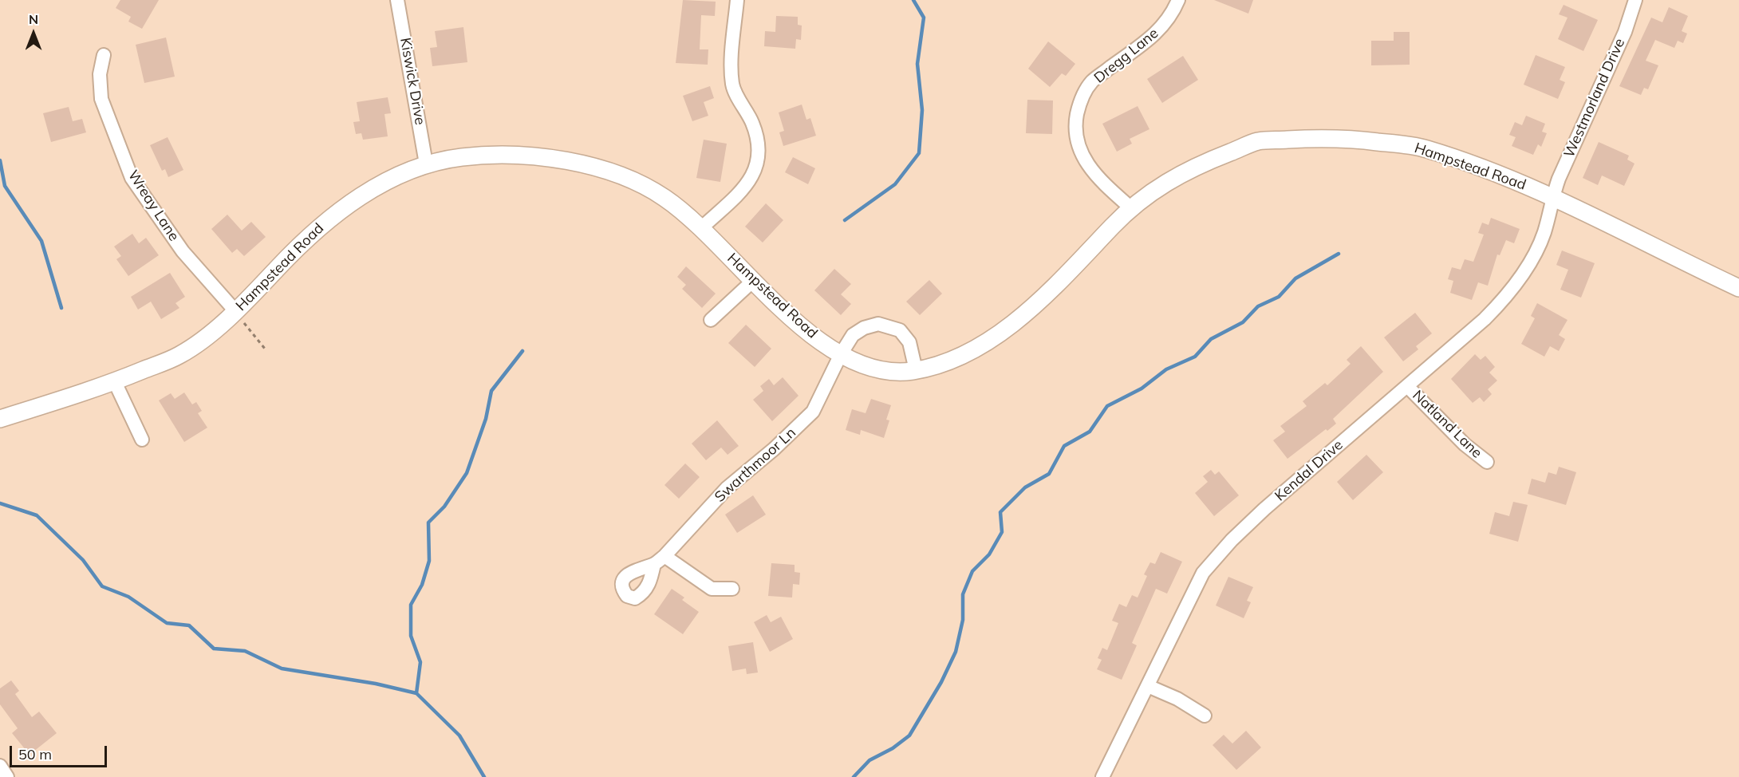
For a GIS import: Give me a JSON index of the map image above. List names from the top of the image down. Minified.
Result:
{"streets":{"street":["Dregg Lane","Kiswick Drive","Westmorland Drive","Hampstead Road","Wreay Lane","Natland Lane","Swarthmoor Ln","Kendal Drive"]},"crossings":[["Dregg Lane","Hampstead Road"],["Kiswick Drive","Hampstead Road"],["Westmorland Drive","Hampstead Road"],["Westmorland Drive","Kendal Drive"],["Hampstead Road","Wreay Lane"],["Hampstead Road","Swarthmoor Ln"],["Hampstead Road","Kendal Drive"],["Natland Lane","Kendal Drive"]],"scale_bar":"50 m","north":"top"}
